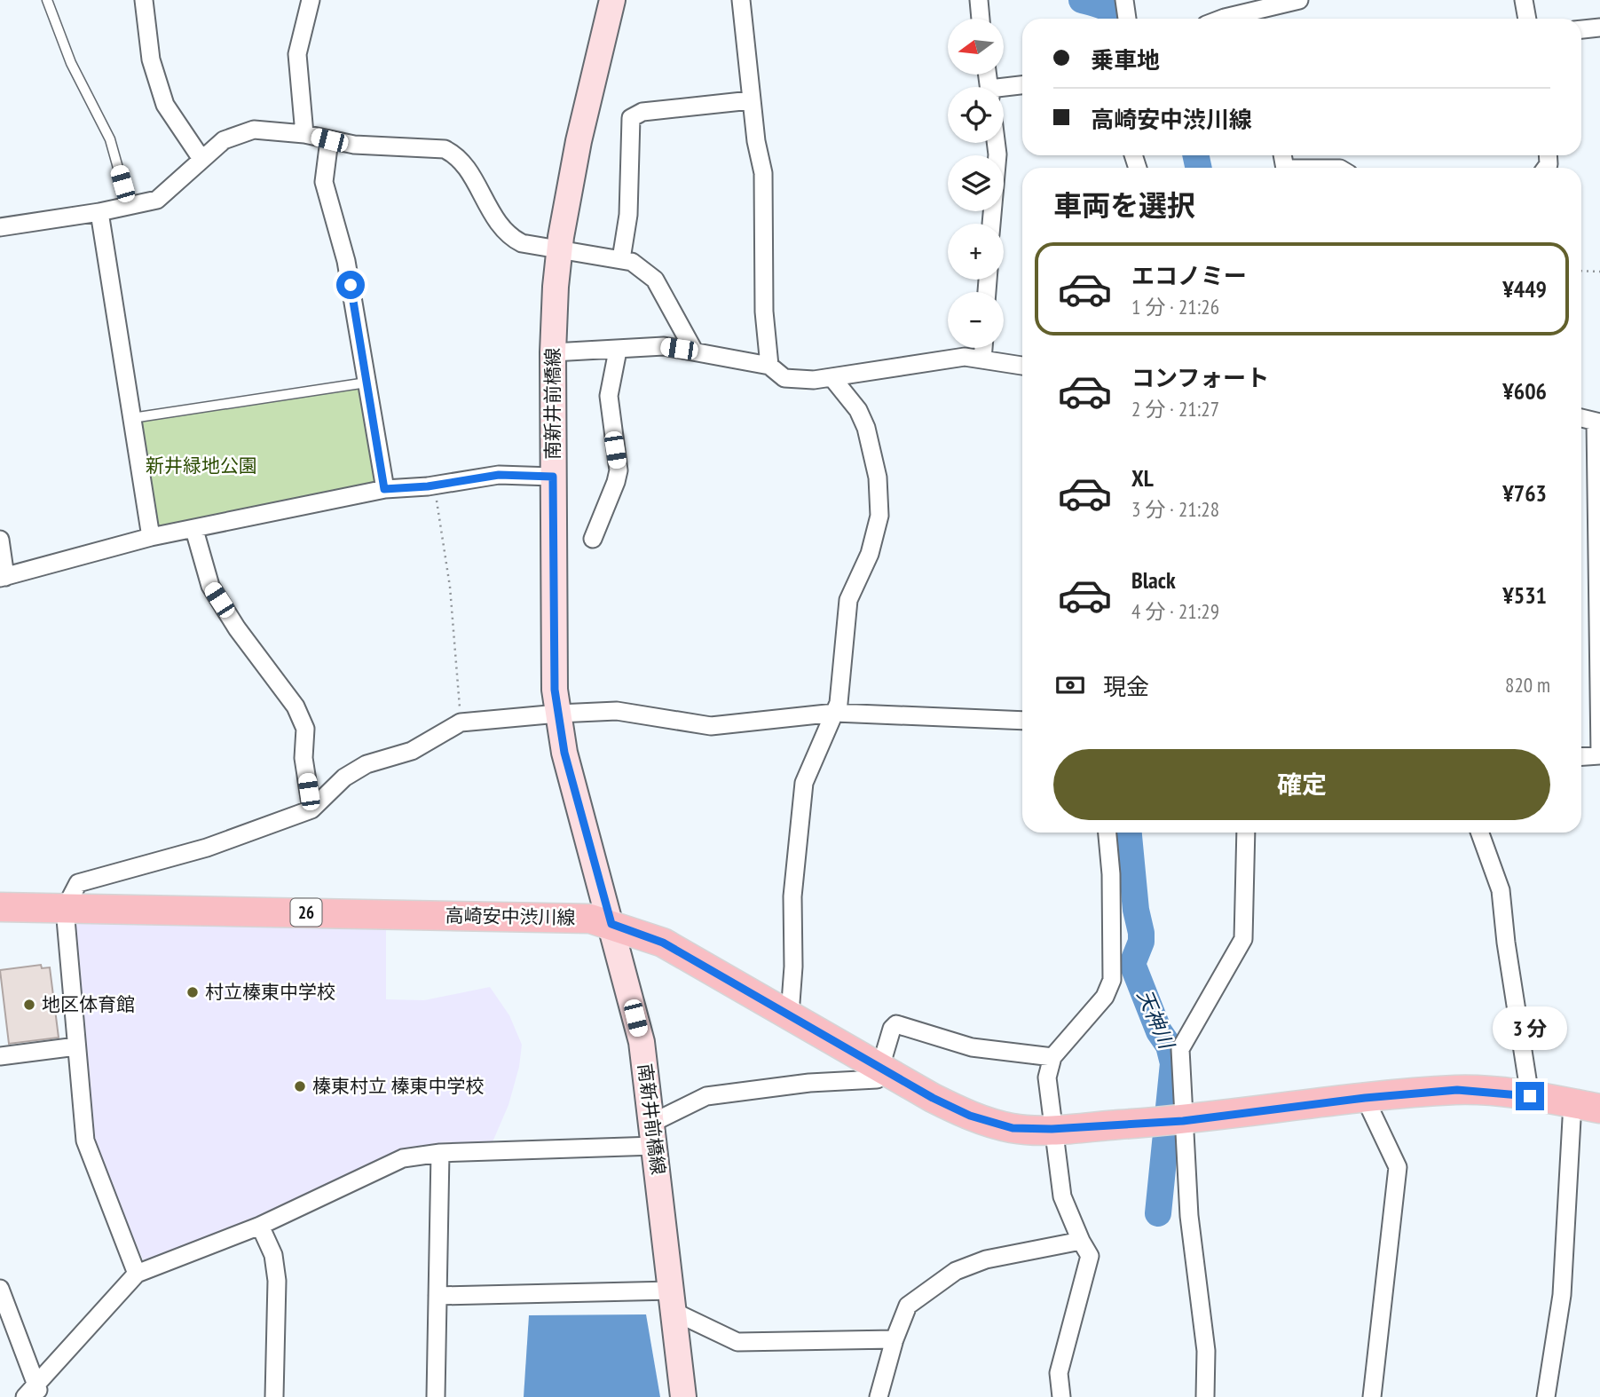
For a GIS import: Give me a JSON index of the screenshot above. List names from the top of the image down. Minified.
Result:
{"streets":{"main road":["南新井前橋線","26","高崎安中渋川線"]},"crossings":[["南新井前橋線","高崎安中渋川線"]],"water":["天神川"],"parks":["新井緑地公園"],"places":["村立榛東中学校","地区体育館","榛東村立 榛東中学校"],"north":"left","page":{"map_buttons":["+","−"],"banner":["乗車地","高崎安中渋川線"],"heading":"車両を選択","list":[{"name":"エコノミー","note":"1 分 · 21:26","value":"¥449"},{"name":"コンフォート","note":"2 分 · 21:27","value":"¥606"},{"name":"XL","note":"3 分 · 21:28","value":"¥763"},{"name":"Black","note":"4 分 · 21:29","value":"¥531"}],"pay":["現金","820 m"],"buttons":"確定","bubble":"3 分"}}
